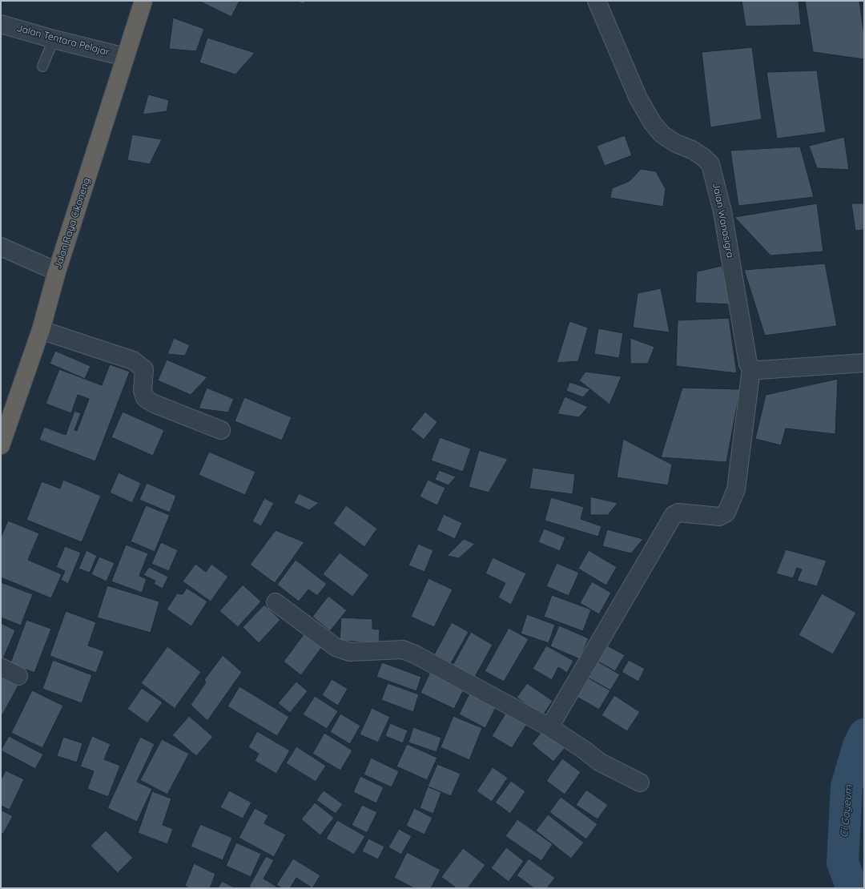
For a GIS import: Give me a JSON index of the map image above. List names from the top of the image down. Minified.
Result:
{"streets":{"highway":["Jalan Raya Cikoneng"],"street":["Jalan Tentara Pelajar","Jalan Wanasigra"]},"crossings":[["Jalan Tentara Pelajar","Jalan Raya Cikoneng"]],"water":["Ci Gayeum"]}
